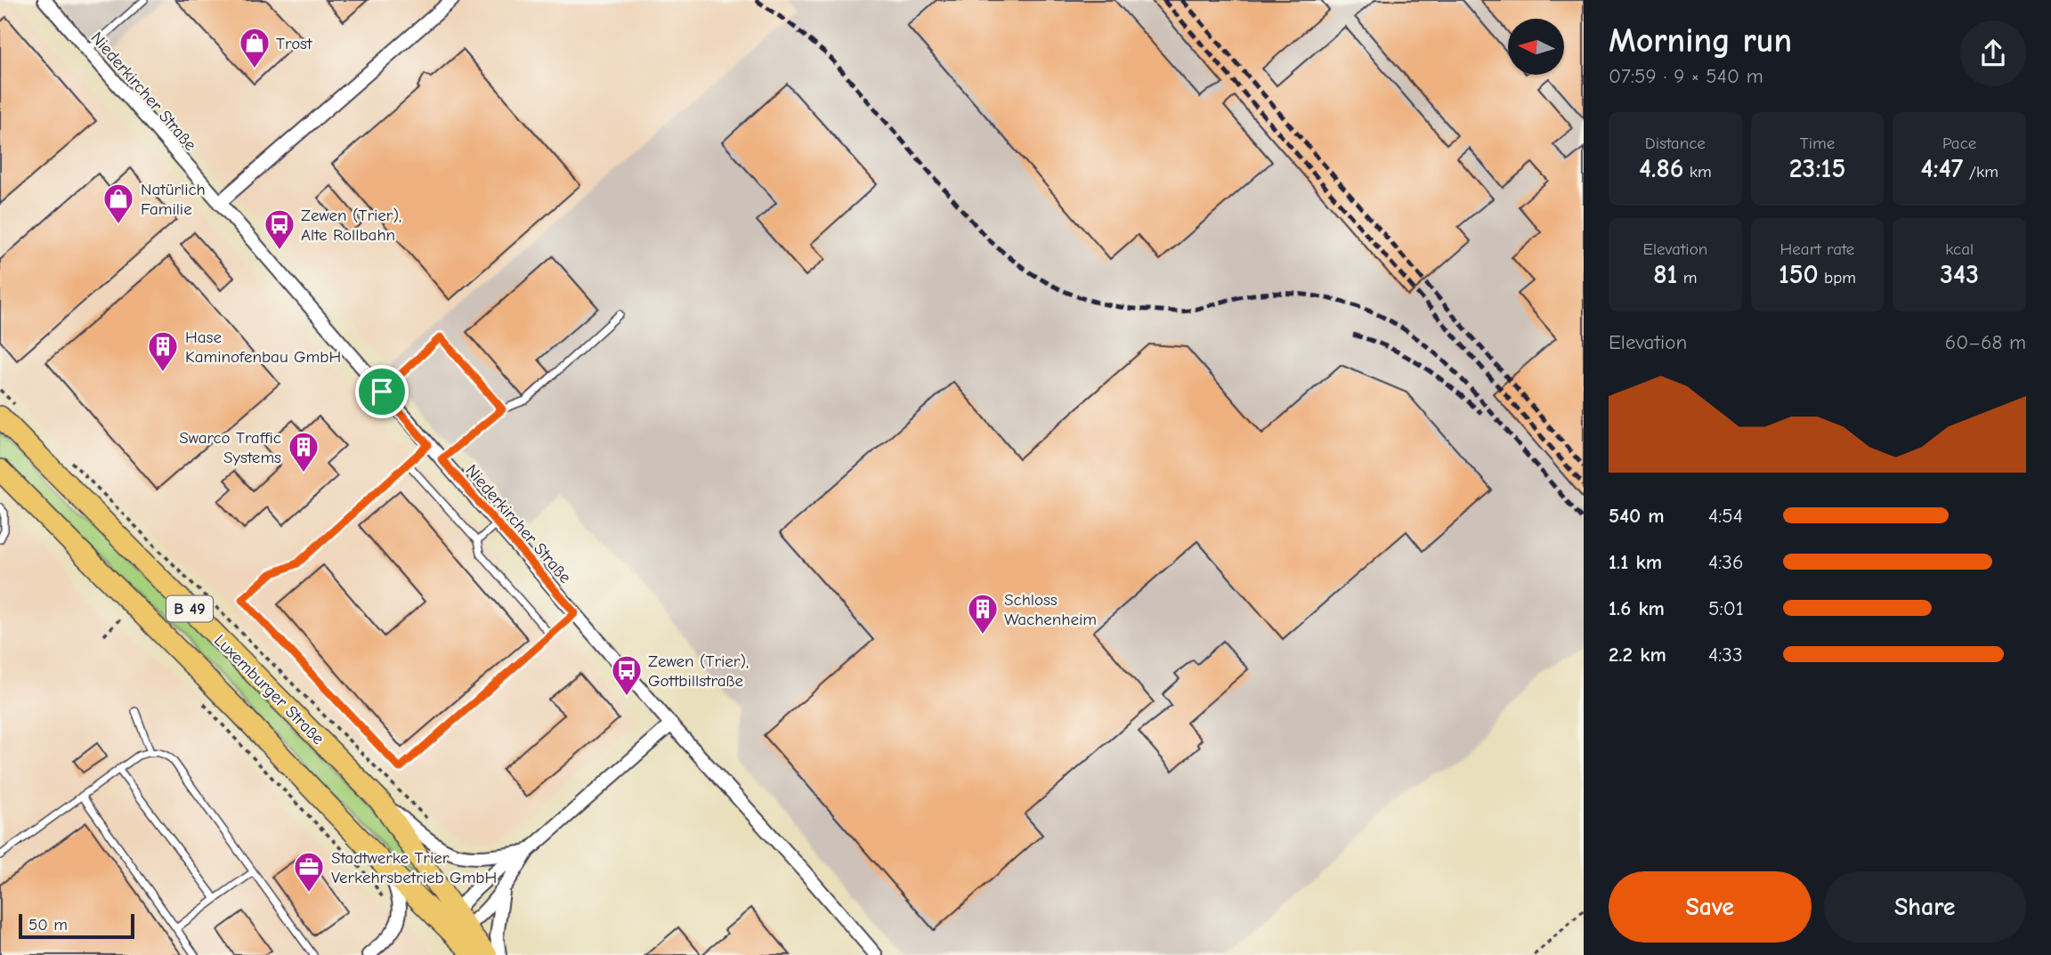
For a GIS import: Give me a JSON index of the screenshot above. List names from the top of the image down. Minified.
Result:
{"streets":{"main road":["B 49","Luxemburger Straße"],"street":["Niederkircher Straße"]},"places":{"shop":["Trost","Natürlich Familie"],"bus stop":["Zewen (Trier), Alte Rollbahn","Zewen (Trier), Gottbillstraße"],"building":["Hase Kaminofenbau GmbH","Swarco Traffic Systems","Schloss Wachenheim"],"office":["Stadtwerke Trier Verkehrsbetrieb GmbH"]},"scale_bar":"50 m","north":"left","page":{"heading":["Morning run","07:59 · 9 × 540 m"],"stats":[["Distance","4.86 km"],["Time","23:15"],["Pace","4:47 /km"],["Elevation","81 m"],["Heart rate","150 bpm"],["kcal","343"]],"chart":["Elevation","60–68 m"],"list":[{"name":"540 m","note":"4:54"},{"name":"1.1 km","note":"4:36"},{"name":"1.6 km","note":"5:01"},{"name":"2.2 km","note":"4:33"}],"buttons":["Save","Share"],"scale":"50 m"}}
